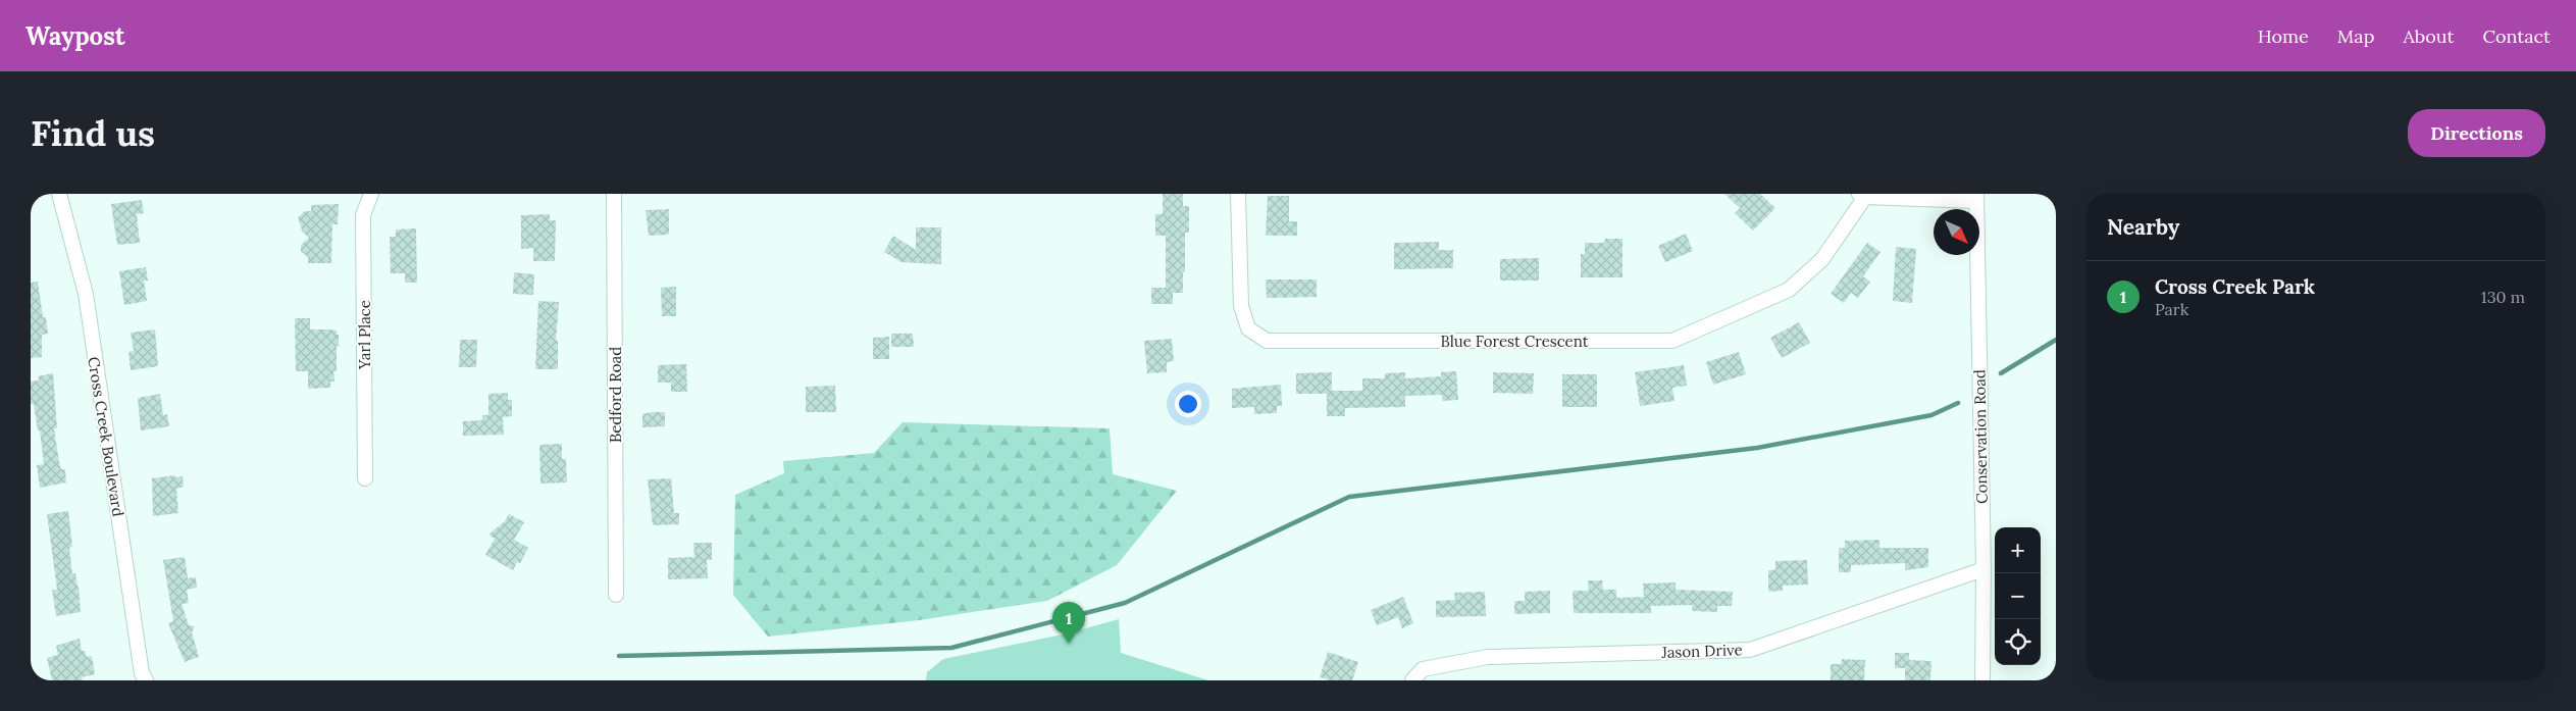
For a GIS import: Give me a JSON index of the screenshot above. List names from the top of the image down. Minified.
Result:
{"streets":{"street":["Yarl Place","Blue Forest Crescent","Bedford Road","Cross Creek Boulevard","Conservation Road","Jason Drive"]},"crossings":[["Conservation Road","Jason Drive"]],"north":"bottom right","page":{"header":"Waypost","nav":["Home","Map","About","Contact"],"buttons":"Directions","title":"Find us","heading":"Nearby","list":[{"mark":"1","name":"Cross Creek Park","note":"Park","value":"130 m"}],"map_buttons":["+","−"],"pins":"1"}}
